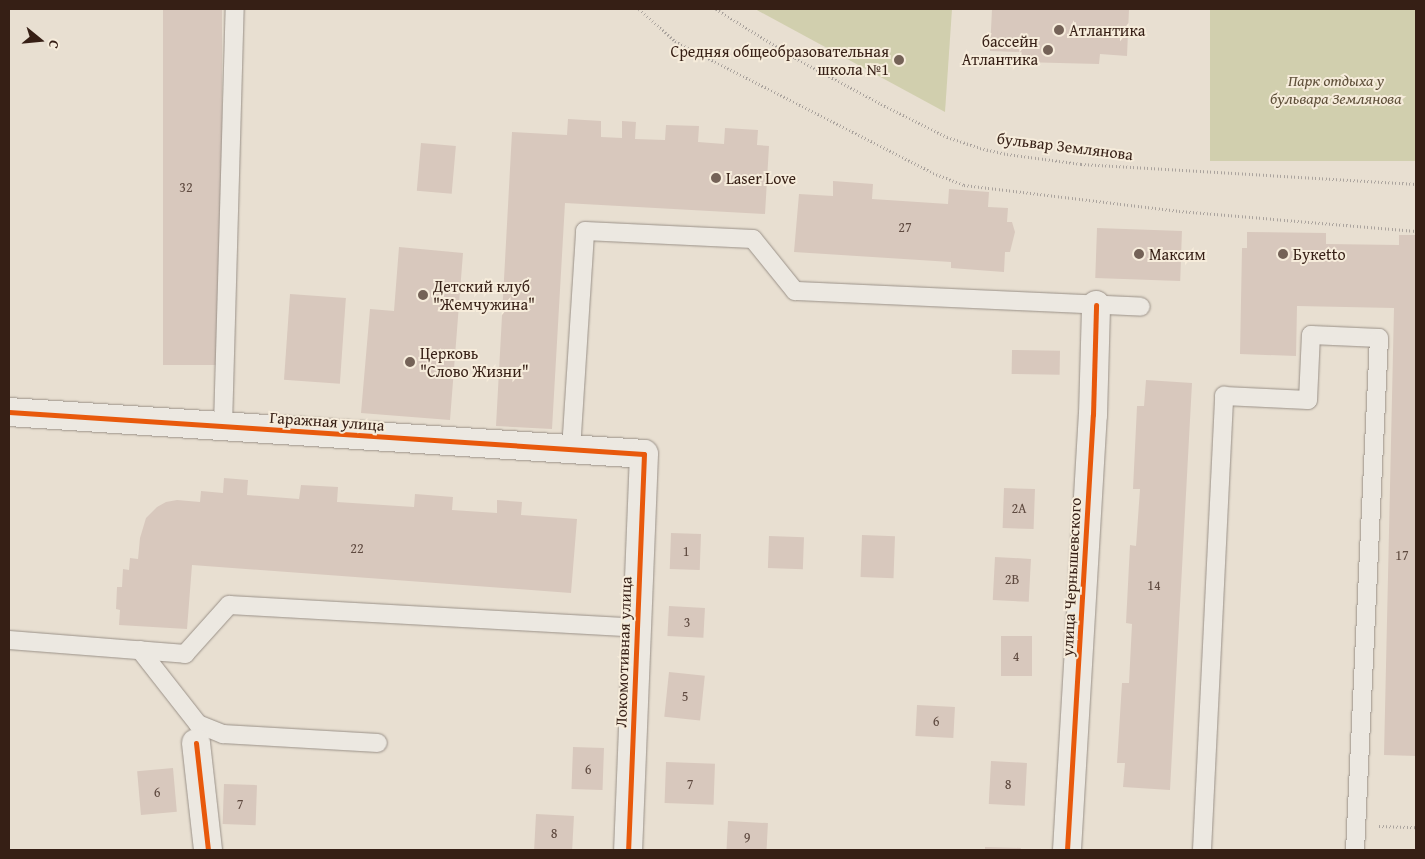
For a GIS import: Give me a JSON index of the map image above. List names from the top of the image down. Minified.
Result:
{"streets":{"street":["Гаражная улица","улица Чернышевского","Локомотивная улица"],"path":["бульвар Землянова"]},"crossings":[["Гаражная улица","Локомотивная улица"]],"parks":["Парк отдыха у бульвара Землянова"],"places":["Атлантика","бассейн Атлантика","Средняя общеобразовательная школа №1","Laser Love","Максим","Букеttо","Детский клуб \"Жемчужина\"","Церковь \"Слово Жизни\""],"house_numbers":["32","27","2А","22","1","17","2В","14","3","4","5","6","6","7","8","6","7","8","9"],"north":"right"}
